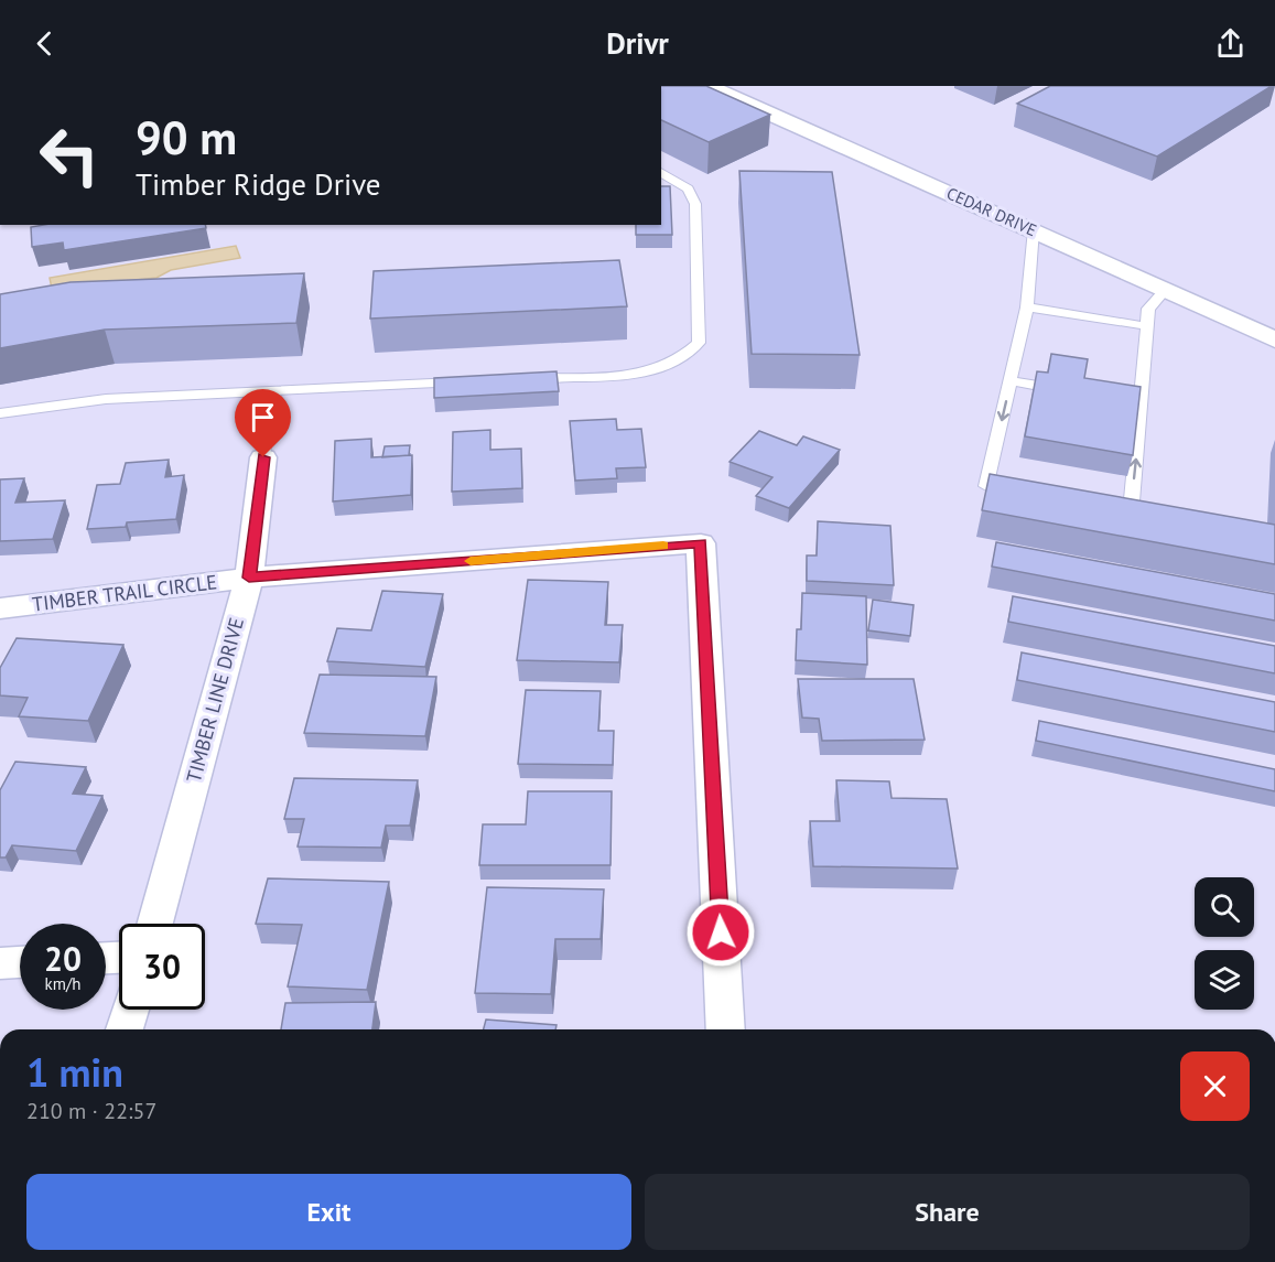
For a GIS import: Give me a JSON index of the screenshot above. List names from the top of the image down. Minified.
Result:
{"streets":{"street":["CEDAR DRIVE","TIMBER TRAIL CIRCLE","TIMBER LINE DRIVE"]},"crossings":[["TIMBER TRAIL CIRCLE","TIMBER LINE DRIVE"]],"page":{"header":"Drivr","turn":["90 m","Timber Ridge Drive"],"speed":"20 km/h","limit":"30","heading":["1 min","210 m · 22:57"],"buttons":["Exit","Share"]}}
